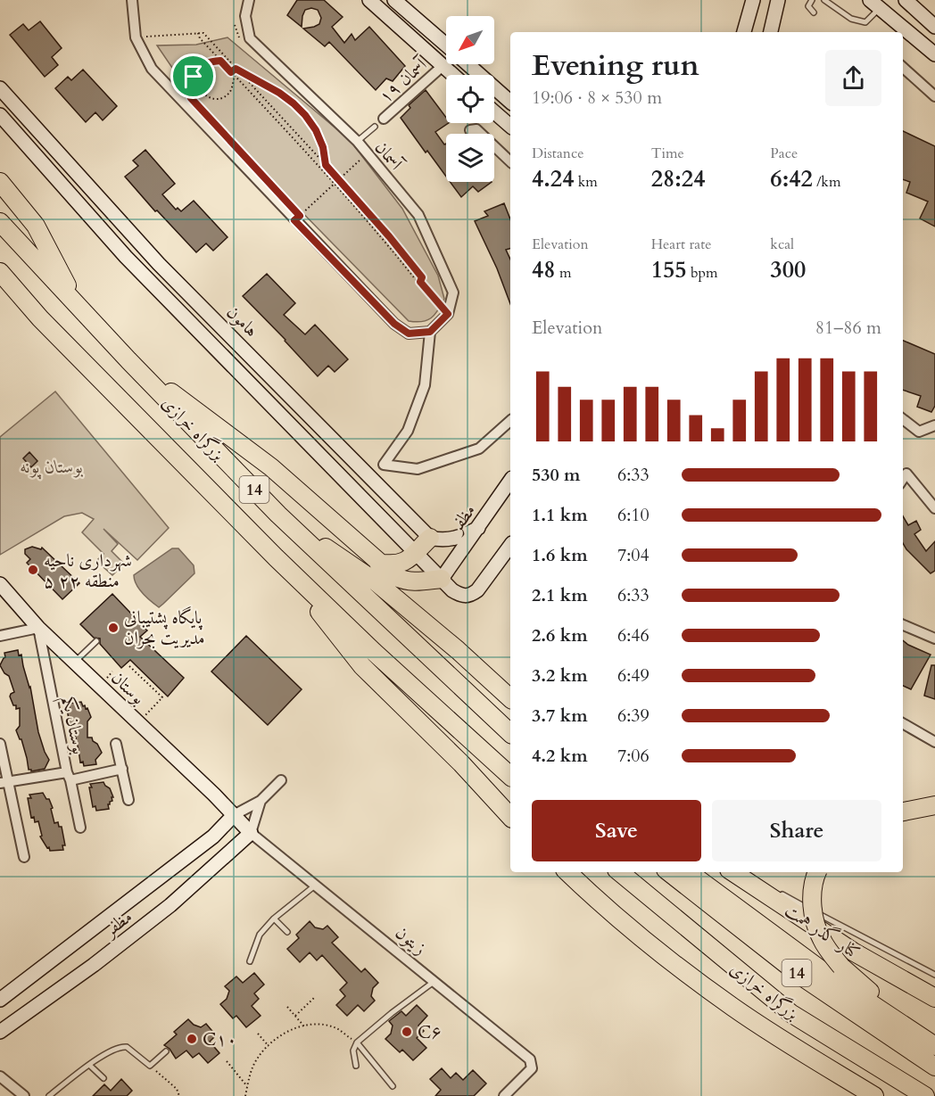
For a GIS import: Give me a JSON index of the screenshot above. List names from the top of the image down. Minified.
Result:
{"streets":{"highway":["بزرگراه خرازی","14","کنار گذر همت"],"street":["آسمان ۱۹","آسمان","هامون","مظفر","بوستان","بوستان یکم","زیتون"]},"crossings":[["مظفر","بوستان"],["مظفر","زیتون"],["بوستان","بوستان یکم"],["بوستان","زیتون"]],"parks":["بوستان پونه"],"places":["شهرداری ناحیه ۵ منطقه ۲۲","پایگاه پشتیبانی مدیریت بحران","C۶","C۱۰"],"north":"bottom left","page":{"heading":["Evening run","19:06 · 8 × 530 m"],"stats":[["Distance","4.24 km"],["Time","28:24"],["Pace","6:42 /km"],["Elevation","48 m"],["Heart rate","155 bpm"],["kcal","300"]],"chart":["Elevation","81–86 m"],"list":[{"name":"530 m","note":"6:33"},{"name":"1.1 km","note":"6:10"},{"name":"1.6 km","note":"7:04"},{"name":"2.1 km","note":"6:33"},{"name":"2.6 km","note":"6:46"},{"name":"3.2 km","note":"6:49"},{"name":"3.7 km","note":"6:39"},{"name":"4.2 km","note":"7:06"}],"buttons":["Save","Share"]}}
